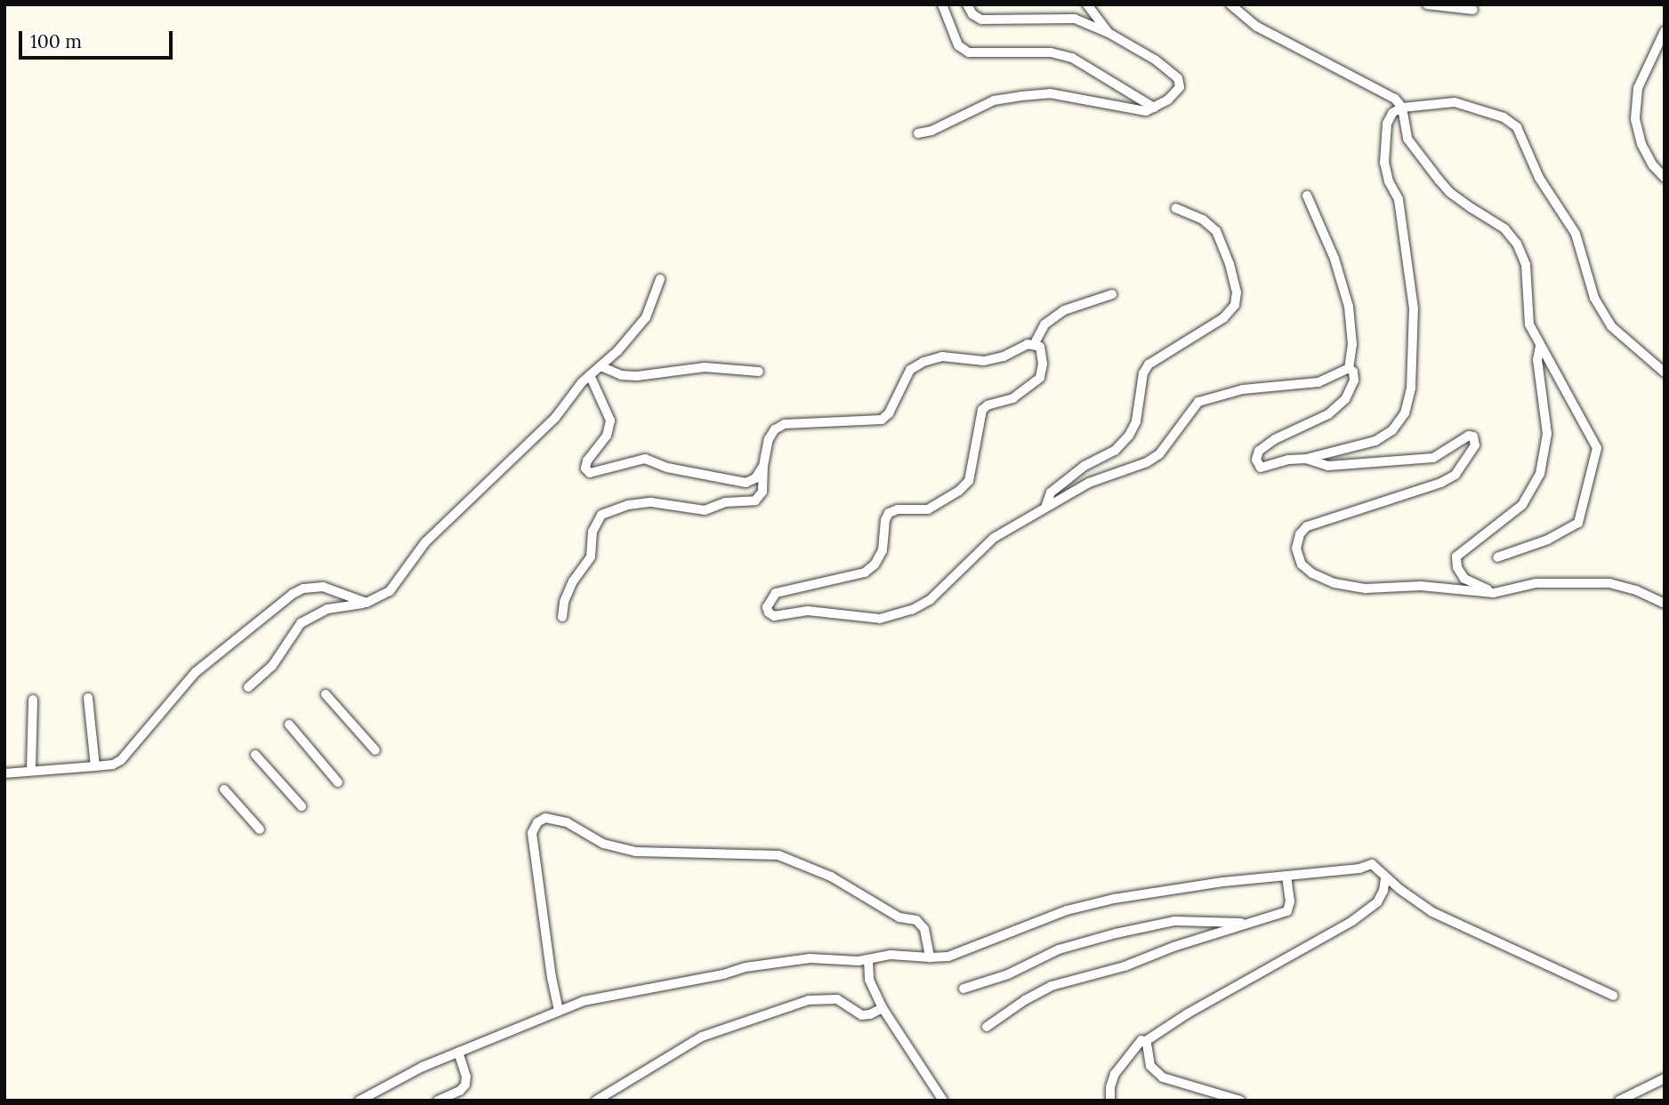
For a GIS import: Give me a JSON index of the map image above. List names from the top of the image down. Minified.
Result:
{"scale_bar":"100 m"}
